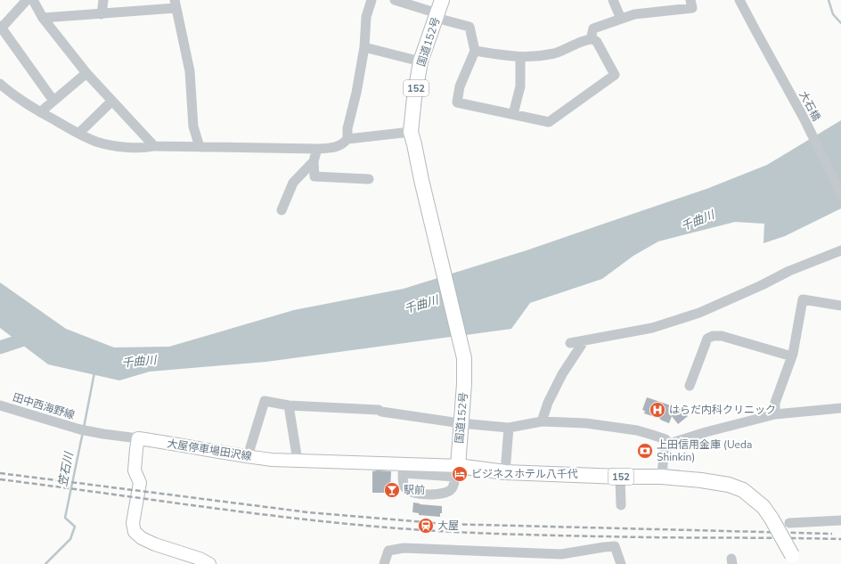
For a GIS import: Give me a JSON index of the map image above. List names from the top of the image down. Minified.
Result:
{"streets":{"highway":["国道152号","152"],"main road":["大屋停車場田沢線"],"street":["大石橋","田中西海野線"]},"crossings":[["国道152号","152"],["国道152号","大屋停車場田沢線"],["152","大屋停車場田沢線"],["田中西海野線","大屋停車場田沢線"]],"water":["千曲川","笠石川"],"places":{"hospital":["はらだ内科クリニック"],"bank":["上田信用金庫 (Ueda Shinkin)"],"hotel":["ビジネスホテル八千代"],"bar":["駅前"],"station":["大屋"]}}
